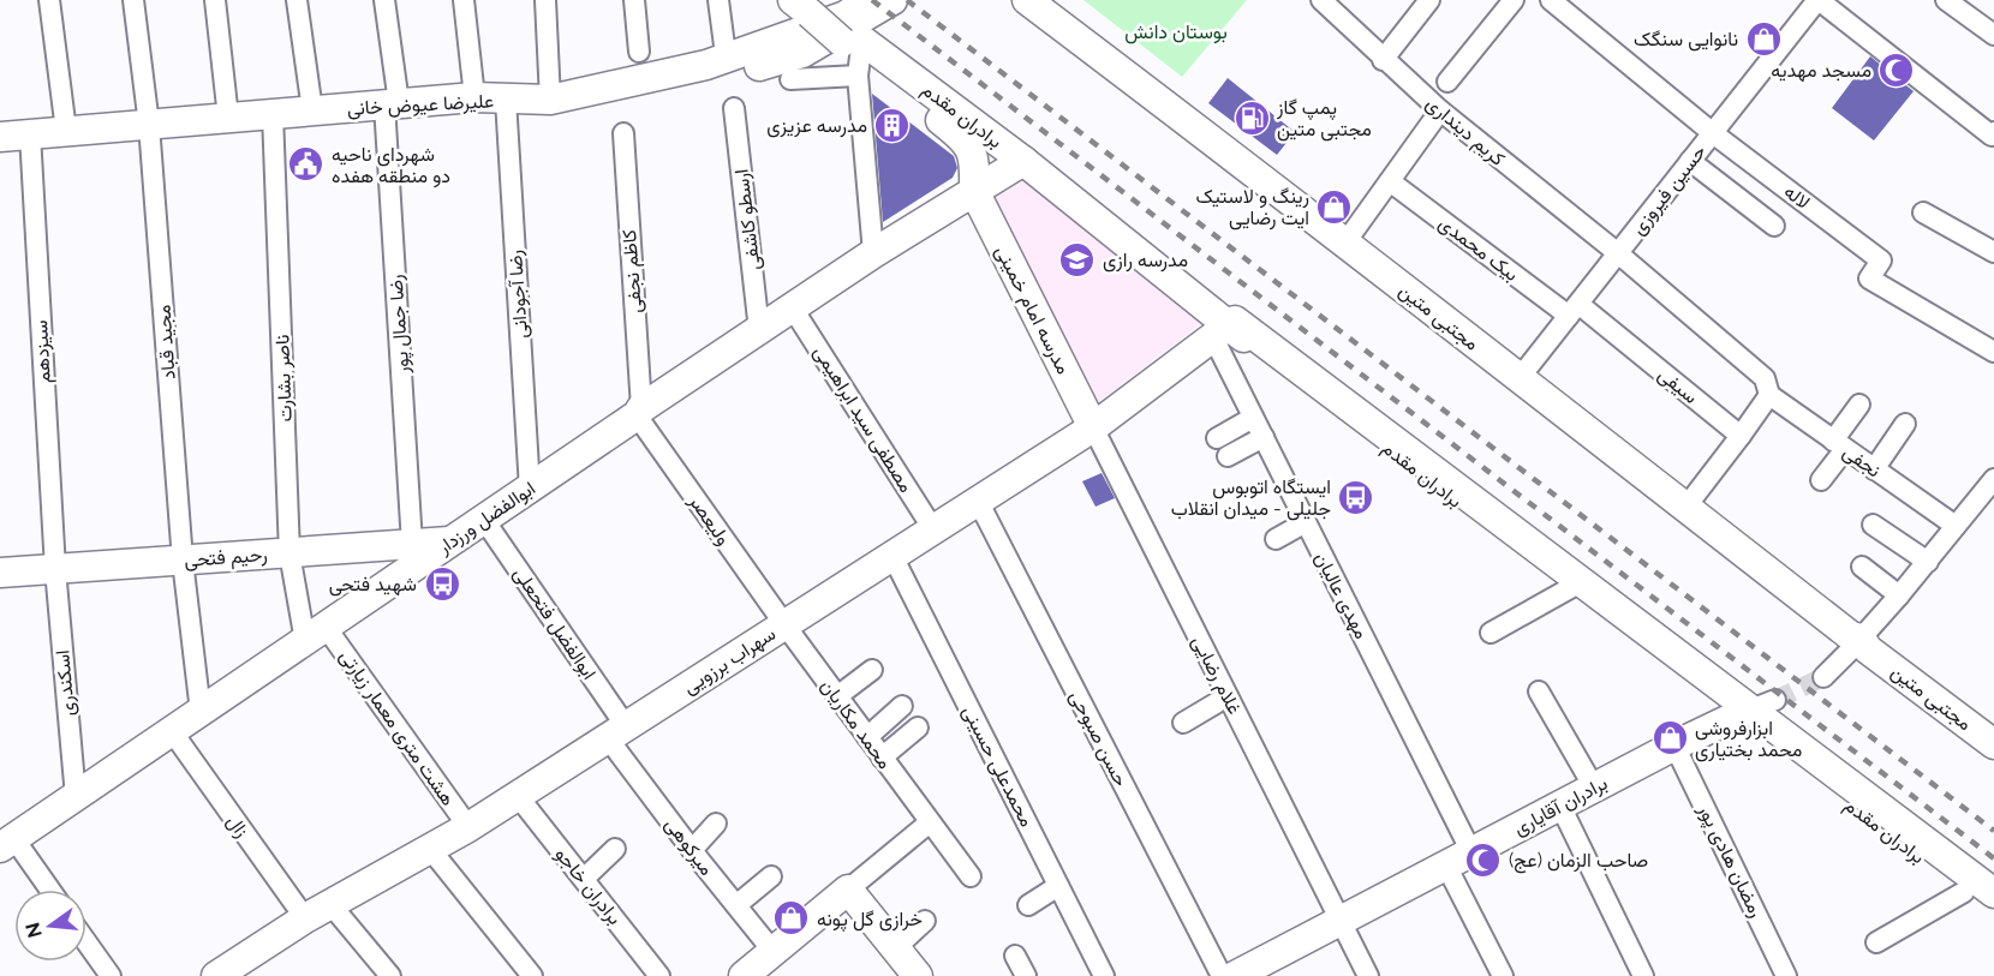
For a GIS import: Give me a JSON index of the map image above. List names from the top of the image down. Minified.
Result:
{"streets":{"street":["علیرضا عیوض خانی","برادران مقدم","کریم دینداری","حسین فیروزی","لاله","ارسطو کاشفی","بیک محمدی","کاظم نجفی","رضا آجودانی","مدرسه امام خمینی","مجتبی متین","رضا جمال پور","مجید قباد","سیزدهم","ناصر بشارت","سیفی","مصطفی سید ابراهیمی","نجفی","ابوالفضل ورزدار","ولیعصر","رحیم فتحی","مهدی عالیان","ابوالفضل فتحعلی","سهراب برزویی","غلام رضایی","اسکندری","محمد مکاریان","هشت متری معمار زیارتی","حسن صبوحی","محمدعلی حسینی","برادران آقایاری","زال","میرکوهی","رمضان هادی پور","برادران خاجو"]},"crossings":[["علیرضا عیوض خانی","رضا آجودانی"],["علیرضا عیوض خانی","رضا جمال پور"],["علیرضا عیوض خانی","مجید قباد"],["علیرضا عیوض خانی","سیزدهم"],["علیرضا عیوض خانی","ناصر بشارت"],["برادران مقدم","مدرسه امام خمینی"],["برادران مقدم","ابوالفضل ورزدار"],["برادران مقدم","مهدی عالیان"],["برادران مقدم","سهراب برزویی"],["برادران مقدم","برادران آقایاری"],["کریم دینداری","حسین فیروزی"],["کریم دینداری","نجفی"],["حسین فیروزی","لاله"],["حسین فیروزی","بیک محمدی"],["حسین فیروزی","مجتبی متین"],["حسین فیروزی","سیفی"],["ارسطو کاشفی","ابوالفضل ورزدار"],["بیک محمدی","سیفی"],["کاظم نجفی","ابوالفضل ورزدار"],["کاظم نجفی","ولیعصر"],["رضا آجودانی","ابوالفضل ورزدار"],["مدرسه امام خمینی","ابوالفضل ورزدار"],["مدرسه امام خمینی","سهراب برزویی"],["مدرسه امام خمینی","غلام رضایی"],["رضا جمال پور","رحیم فتحی"],["مجید قباد","ابوالفضل ورزدار"],["مجید قباد","رحیم فتحی"],["سیزدهم","رحیم فتحی"],["سیزدهم","اسکندری"],["ناصر بشارت","ابوالفضل ورزدار"],["ناصر بشارت","رحیم فتحی"],["ناصر بشارت","هشت متری معمار زیارتی"],["مصطفی سید ابراهیمی","ابوالفضل ورزدار"],["مصطفی سید ابراهیمی","سهراب برزویی"],["ابوالفضل ورزدار","ولیعصر"],["ابوالفضل ورزدار","رحیم فتحی"],["ابوالفضل ورزدار","ابوالفضل فتحعلی"],["ابوالفضل ورزدار","اسکندری"],["ابوالفضل ورزدار","هشت متری معمار زیارتی"],["ابوالفضل ورزدار","زال"],["ولیعصر","سهراب برزویی"],["ولیعصر","محمد مکاریان"],["رحیم فتحی","اسکندری"],["مهدی عالیان","سهراب برزویی"],["مهدی عالیان","برادران آقایاری"],["ابوالفضل فتحعلی","سهراب برزویی"],["ابوالفضل فتحعلی","میرکوهی"],["سهراب برزویی","غلام رضایی"],["سهراب برزویی","محمد مکاریان"],["سهراب برزویی","هشت متری معمار زیارتی"],["سهراب برزویی","حسن صبوحی"],["سهراب برزویی","محمدعلی حسینی"],["سهراب برزویی","زال"],["سهراب برزویی","میرکوهی"],["سهراب برزویی","برادران خاجو"],["غلام رضایی","برادران آقایاری"],["برادران آقایاری","رمضان هادی پور"]],"parks":["بوستان دانش"],"places":{"shop":["نانوایی سنگک","رینگ و لاستیک ایت رضایی","ابزارفروشی محمد بختیاری","خرازی گل پونه"],"mosque":["مسجد مهدیه","صاحب الزمان (عج)"],"fuel station":["پمپ گاز مجتبی متین"],"building":["مدرسه عزیزی"],"public building":["شهردای ناحیه دو منطقه هفده"],"school or university":["مدرسه رازی"],"bus stop":["ایستگاه اتوبوس جلیلی - میدان انقلاب","شهید فتحی"]},"north":"left"}
